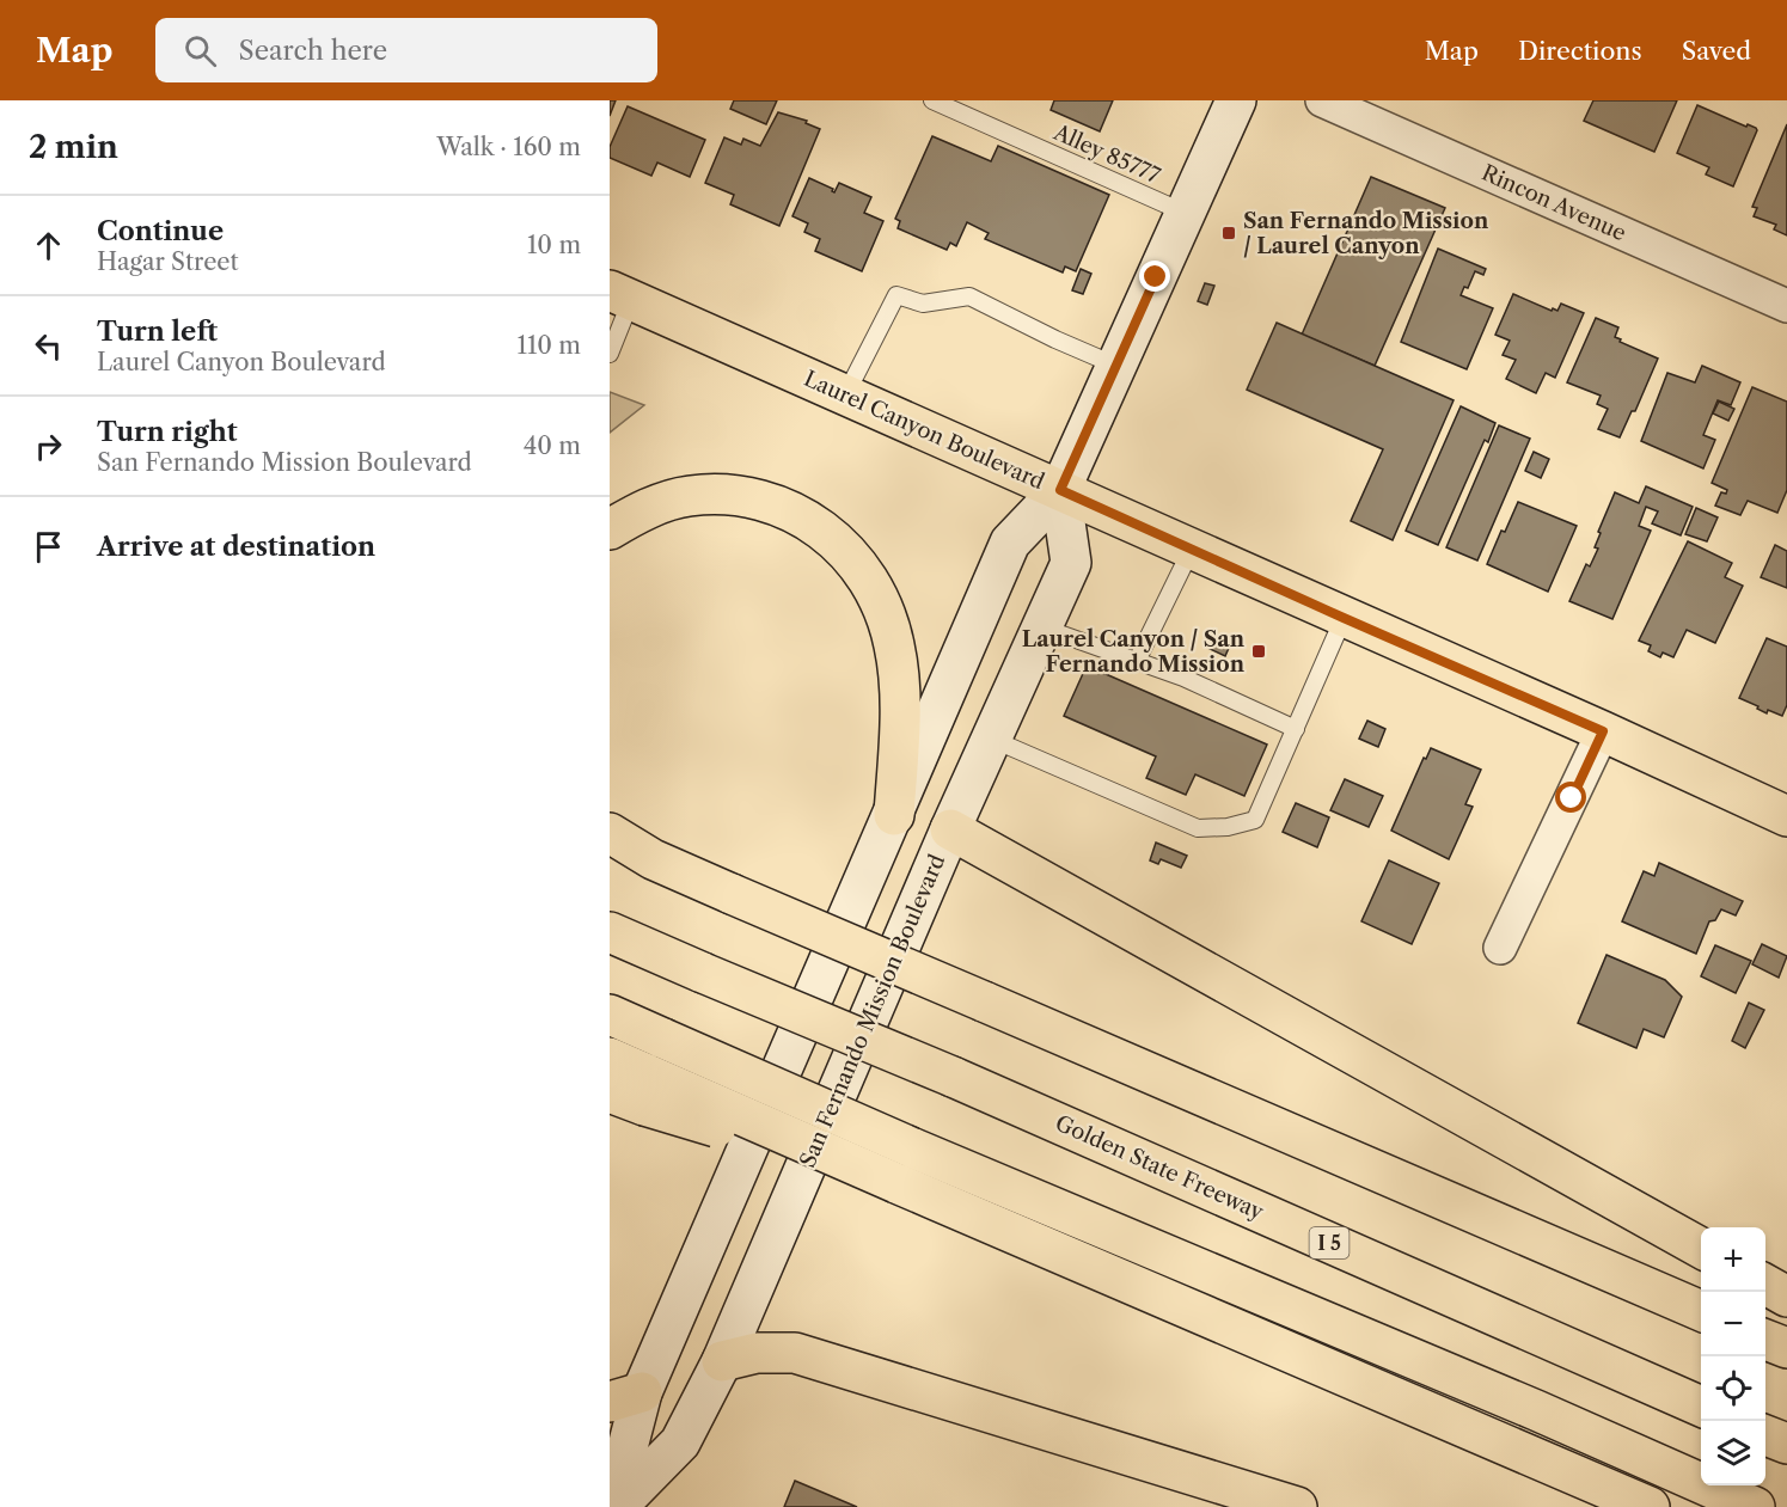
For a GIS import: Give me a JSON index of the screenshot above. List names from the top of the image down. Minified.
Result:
{"streets":{"main road":["Laurel Canyon Boulevard","San Fernando Mission Boulevard","Golden State Freeway","I 5"],"street":["Rincon Avenue"],"lane":["Alley 85777"]},"crossings":[["Alley 85777","San Fernando Mission Boulevard"],["Laurel Canyon Boulevard","San Fernando Mission Boulevard"]],"places":{"transit":["San Fernando Mission / Laurel Canyon","Laurel Canyon / San Fernando Mission"]},"page":{"header":"Map","search":"Search here","nav":["Map","Directions","Saved"],"heading":["2 min","Walk · 160 m"],"list":[["Continue","Hagar Street","10 m"],["Turn left","Laurel Canyon Boulevard","110 m"],["Turn right","San Fernando Mission Boulevard","40 m"],"Arrive at destination"],"map_buttons":["+","−"]}}
